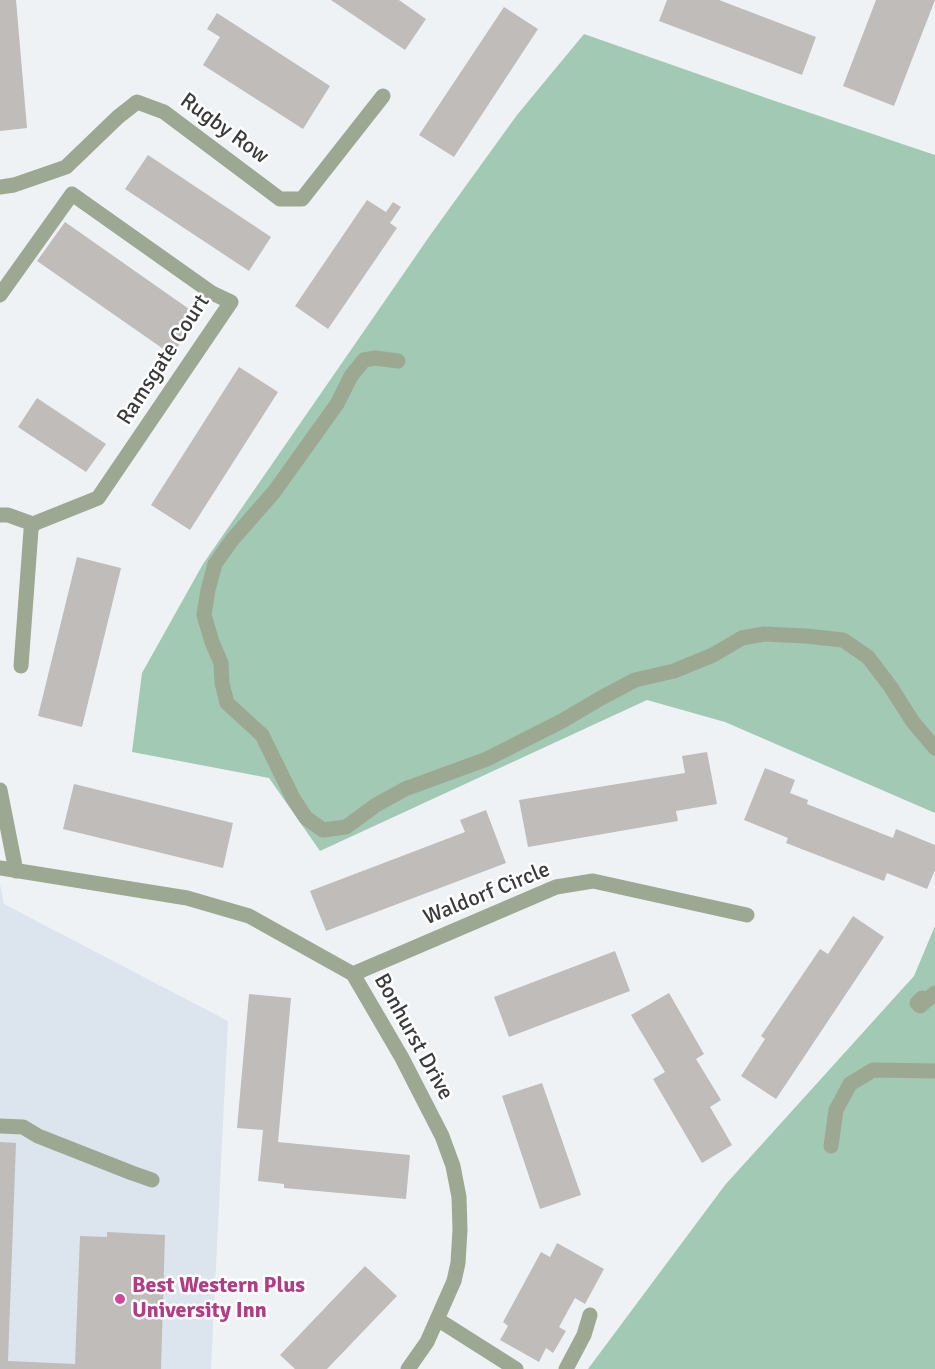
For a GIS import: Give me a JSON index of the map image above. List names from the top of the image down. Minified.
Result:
{"streets":{"street":["Rugby Row","Ramsgate Court","Waldorf Circle","Bonhurst Drive"]},"crossings":[["Waldorf Circle","Bonhurst Drive"]],"places":["Best Western Plus University Inn"]}
